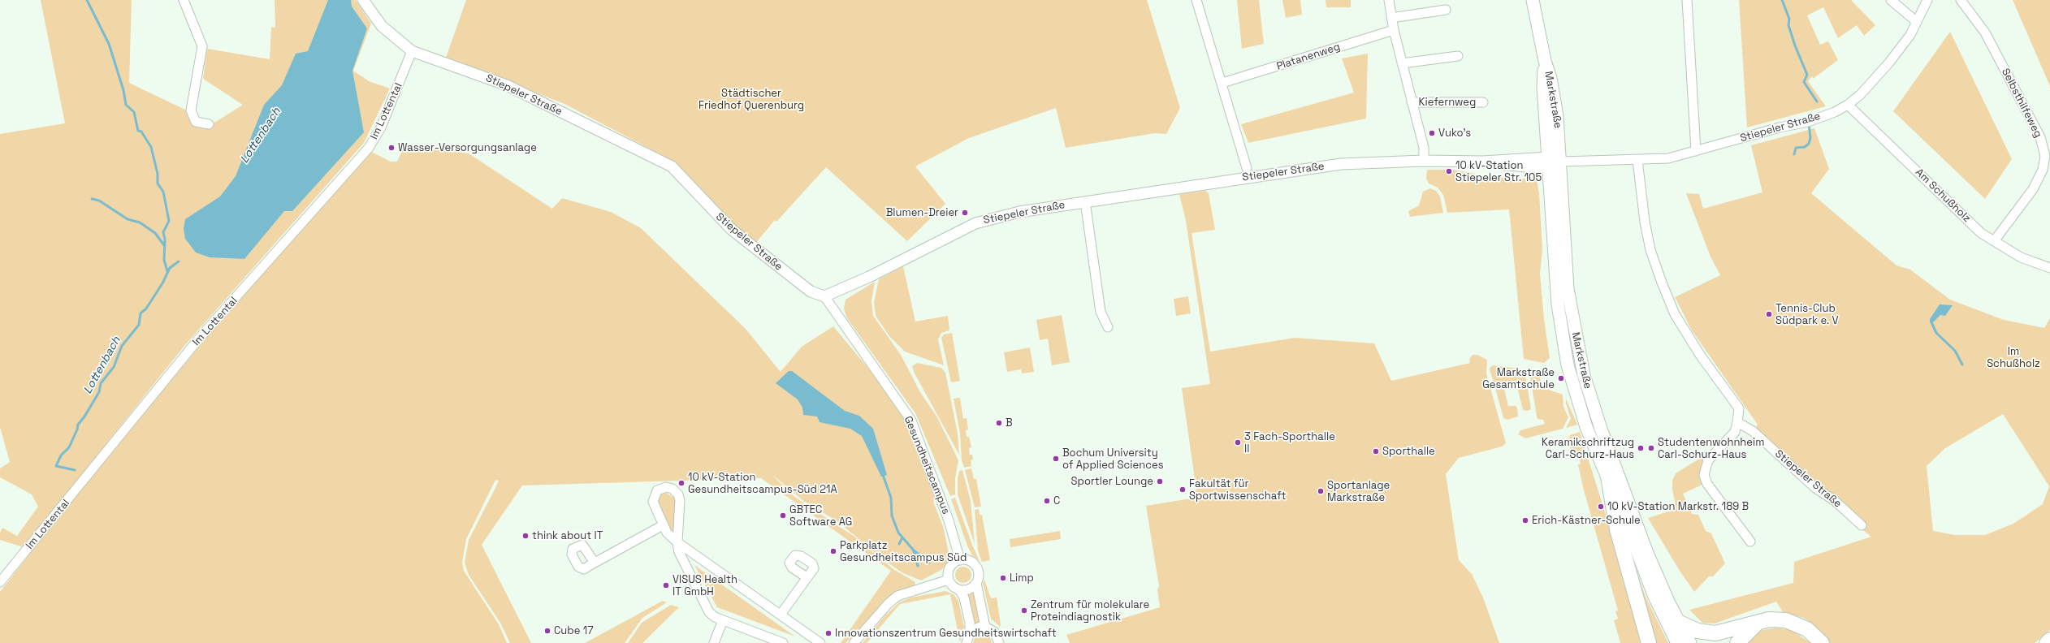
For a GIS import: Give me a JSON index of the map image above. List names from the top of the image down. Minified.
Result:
{"streets":{"main road":["Markstraße"],"street":["Platanenweg","Stiepeler Straße","Kiefernweg","Selbsthilfeweg","Im Lottental","Am Schußholz","Gesundheitscampus"]},"crossings":[["Platanenweg","Kiefernweg"],["Stiepeler Straße","Markstraße"],["Stiepeler Straße","Kiefernweg"],["Stiepeler Straße","Im Lottental"],["Stiepeler Straße","Am Schußholz"],["Stiepeler Straße","Gesundheitscampus"],["Selbsthilfeweg","Am Schußholz"]],"water":["Lottenbach"],"parks":["Städtischer Friedhof Querenburg","Im Schußholz"],"places":["Vuko's","Wasser-Versorgungsanlage","10 kV-Station Stiepeler Str. 105","Blumen-Dreier","Tennis-Club Südpark e. V","Markstraße Gesamtschule","B","3 Fach-Sporthalle II","Keramikschriftzug Carl-Schurz-Haus","Studentenwohnheim Carl-Schurz-Haus","Sporthalle","Bochum University of Applied Sciences","Sportler Lounge","10 kV-Station Gesundheitscampus-Süd 21A","Fakultät für Sportwissenschaft","Sportanlage Markstraße","C","10 kV-Station Markstr. 189 B","GBTEC Software AG","Erich-Kästner-Schule","think about IT","Parkplatz Gesundheitscampus Süd","Limp","VISUS Health IT GmbH","Zentrum für molekulare Proteindiagnostik","Cube 17","Innovationszentrum Gesundheitswirtschaft"]}
